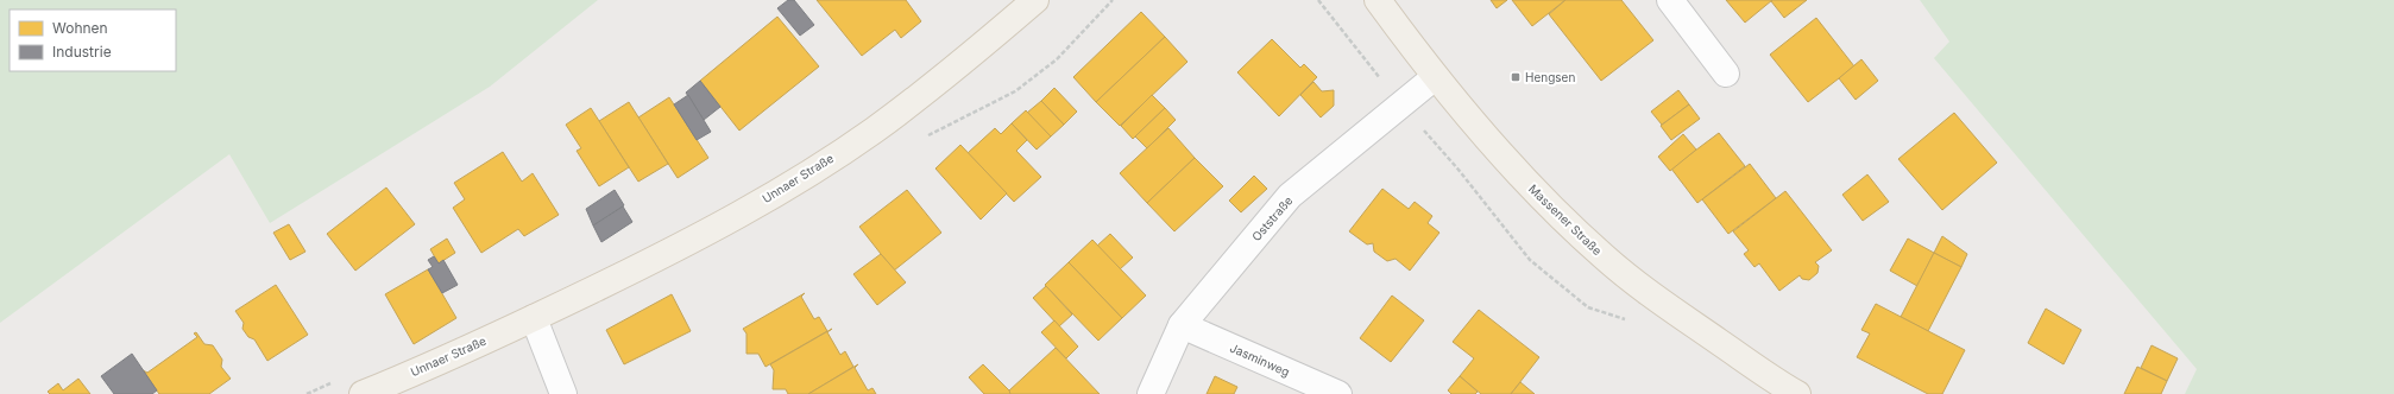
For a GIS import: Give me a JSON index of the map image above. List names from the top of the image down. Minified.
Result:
{"streets":{"main road":["Unnaer Straße","Massener Straße"],"street":["Oststraße","Jasminweg"]},"crossings":[["Oststraße","Massener Straße"],["Oststraße","Jasminweg"]],"places":{"transit":["Hengsen"]},"legend":["Wohnen","Industrie"]}
